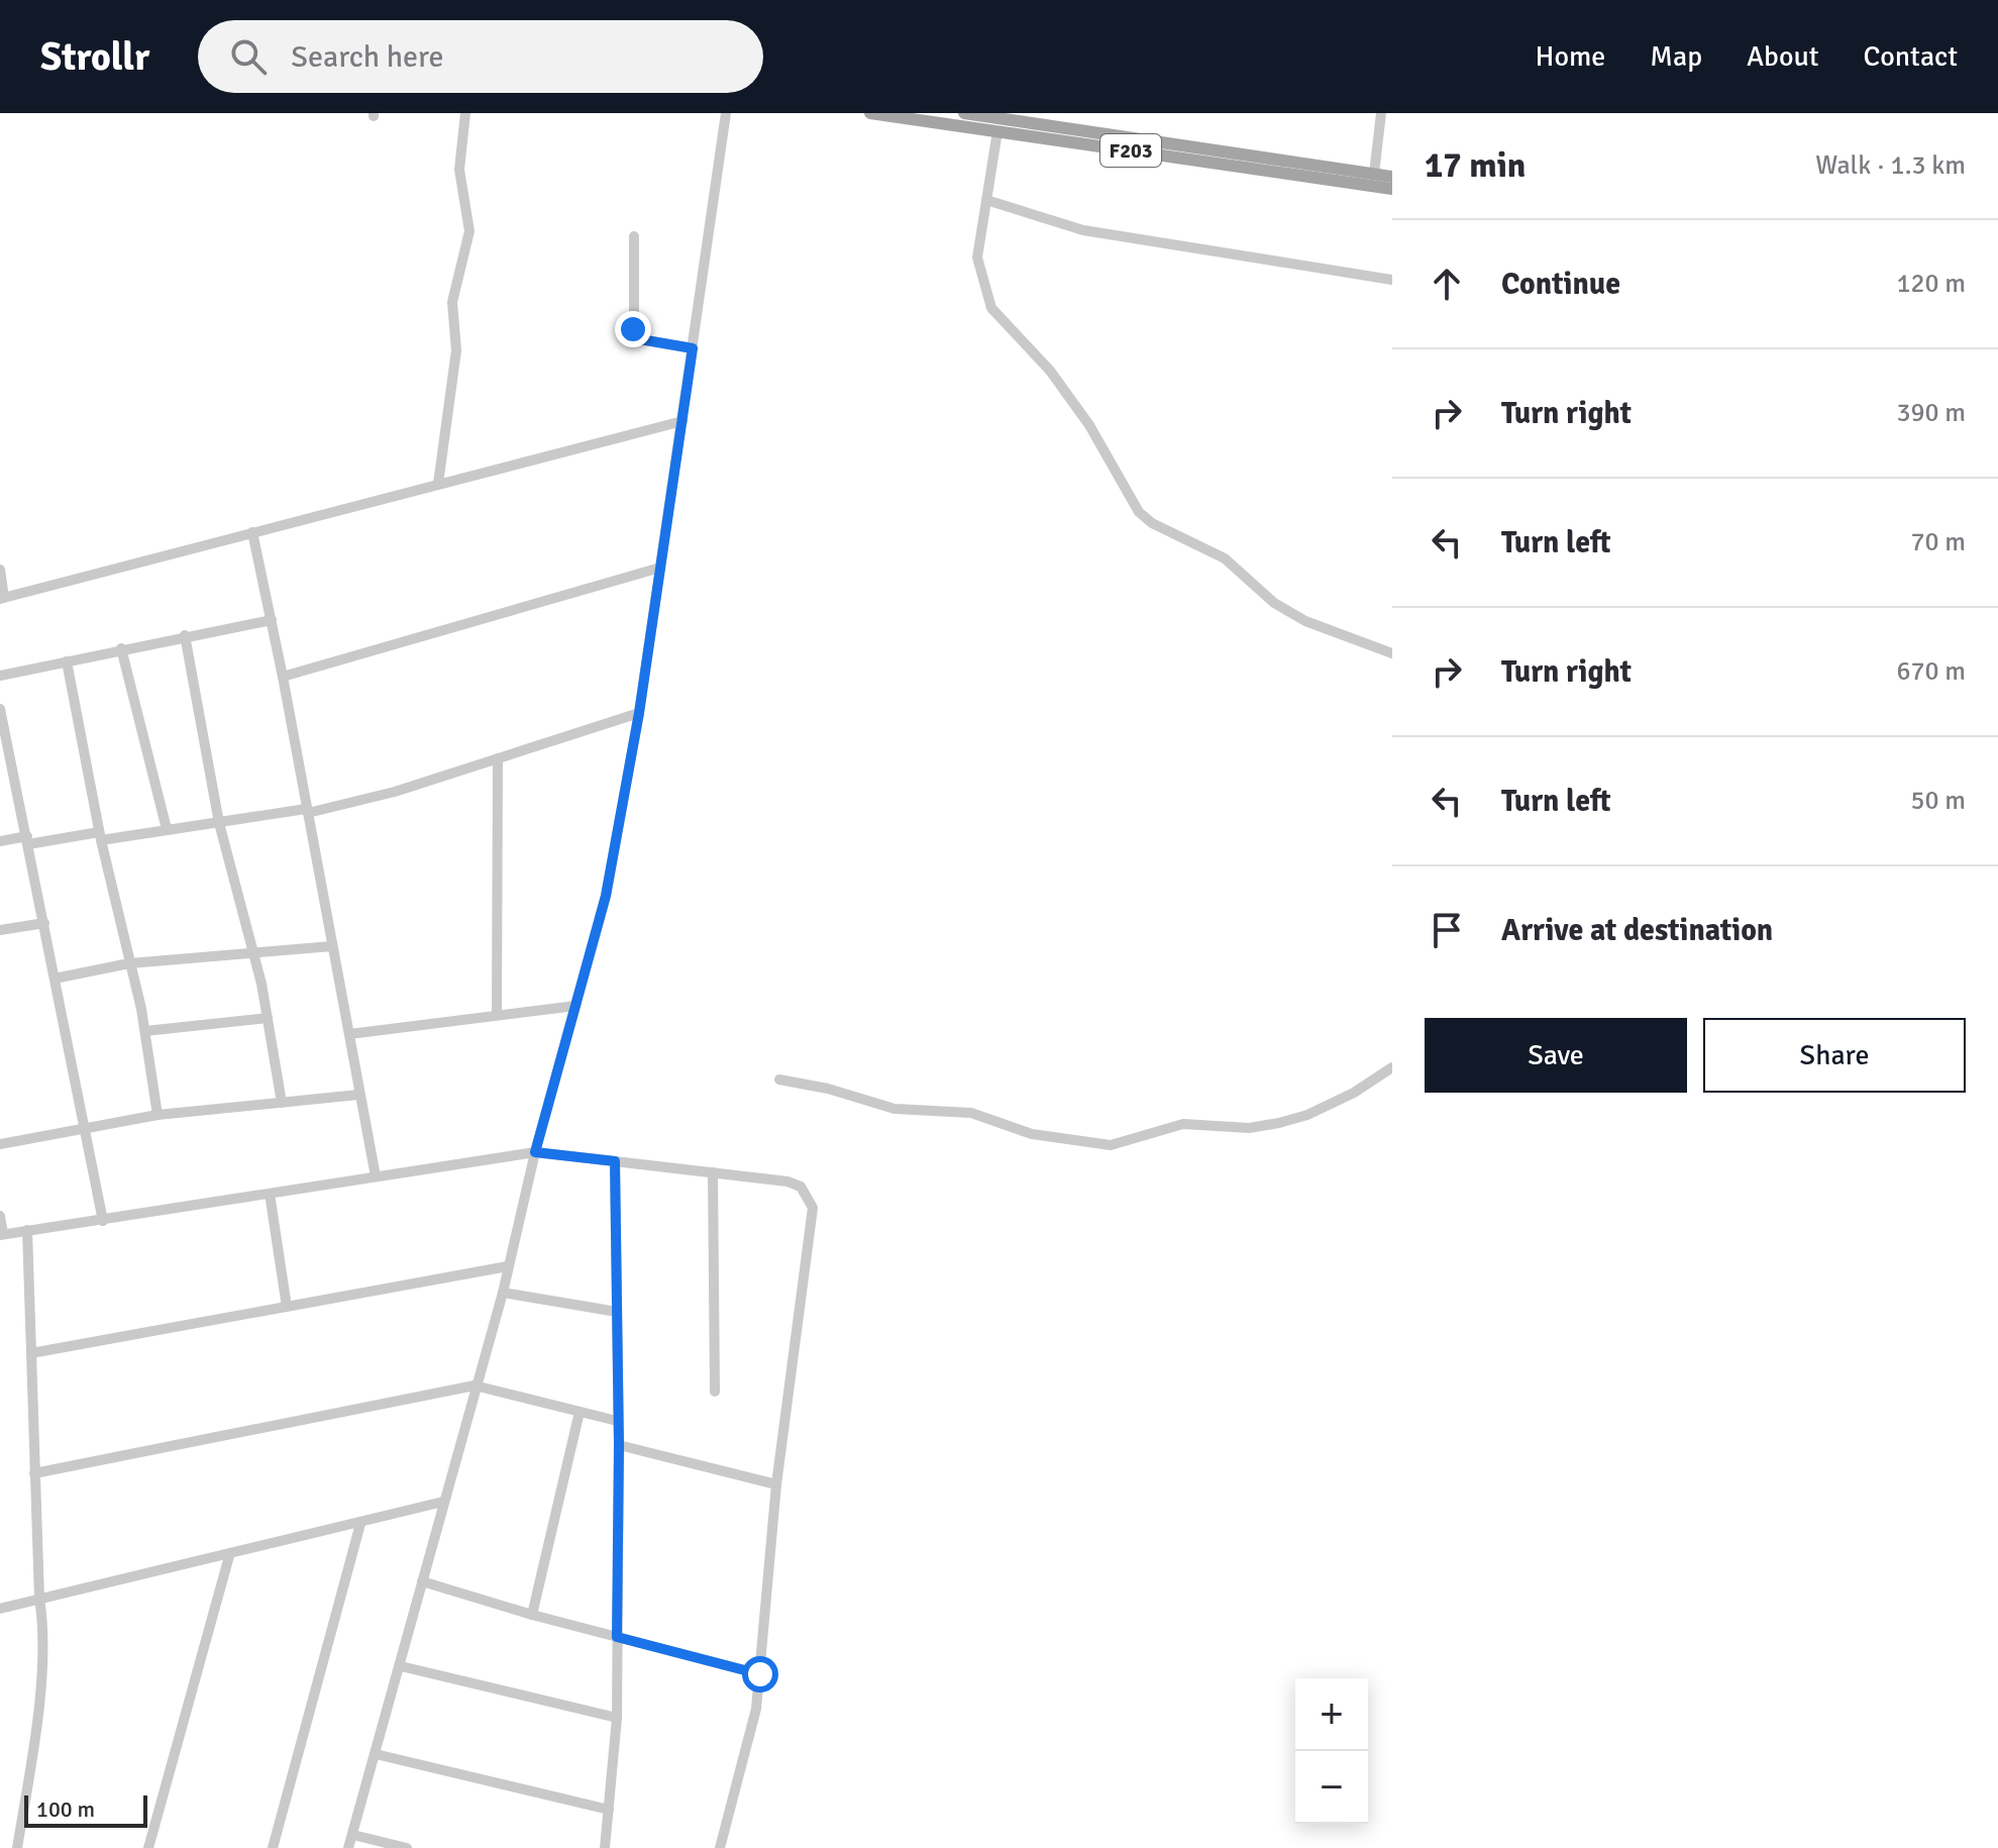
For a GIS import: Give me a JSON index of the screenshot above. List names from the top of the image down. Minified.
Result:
{"streets":{"main road":["F203"]},"scale_bar":"100 m","page":{"header":"Strollr","search":"Search here","nav":["Home","Map","About","Contact"],"heading":["17 min","Walk · 1.3 km"],"list":[["Continue","120 m"],["Turn right","390 m"],["Turn left","70 m"],["Turn right","670 m"],["Turn left","50 m"],"Arrive at destination"],"buttons":["Save","Share"],"map_buttons":["+","−"],"scale":"100 m"}}
